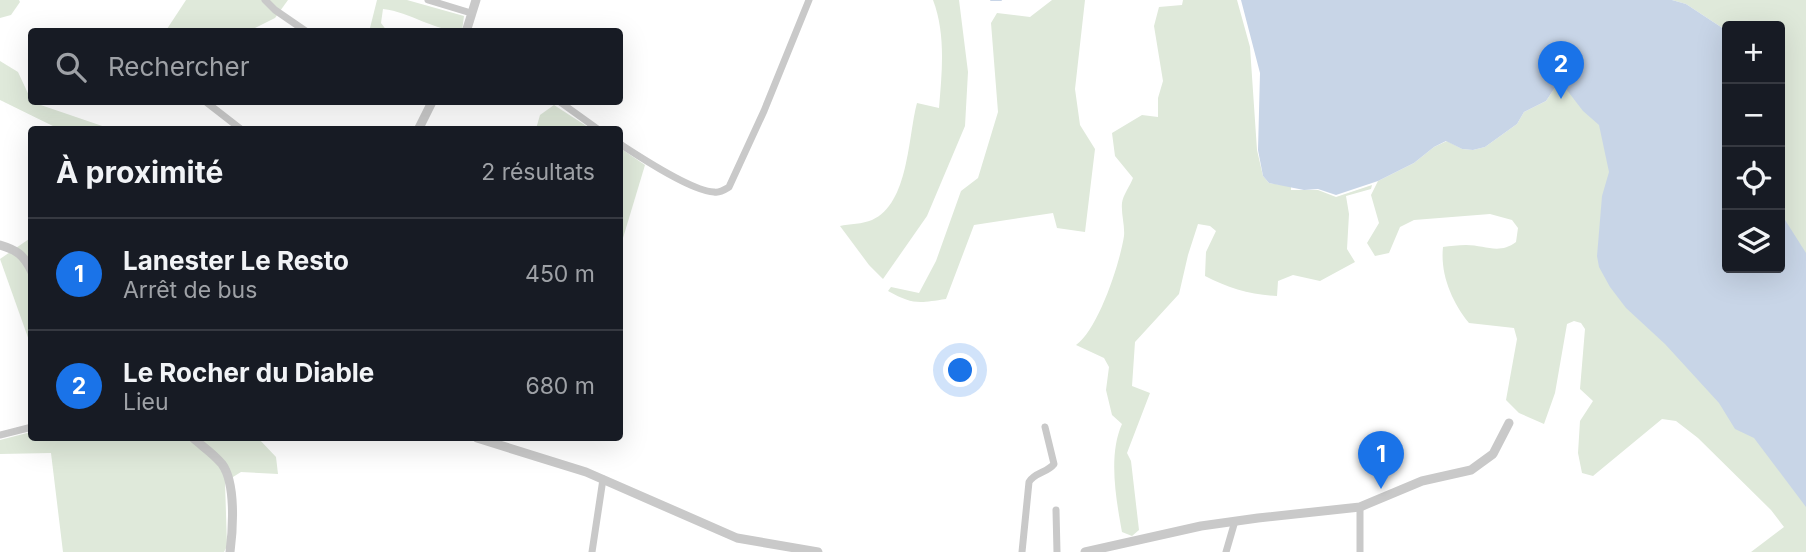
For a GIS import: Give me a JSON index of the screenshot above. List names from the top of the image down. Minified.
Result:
{"page":{"map_buttons":["+","−"],"search":"Rechercher","pins":["2","1"],"heading":["À proximité","2 résultats"],"list":[{"mark":"1","name":"Lanester Le Resto","note":"Arrêt de bus","value":"450 m"},{"mark":"2","name":"Le Rocher du Diable","note":"Lieu","value":"680 m"}]}}
